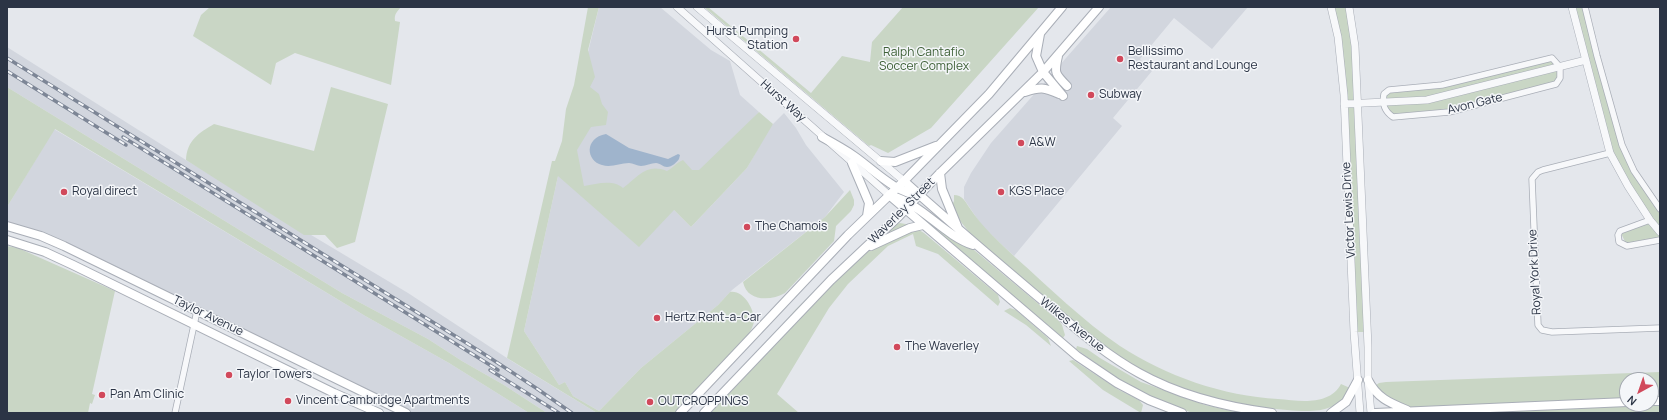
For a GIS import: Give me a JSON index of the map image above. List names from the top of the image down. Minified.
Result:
{"streets":{"main road":["Waverley Street","Taylor Avenue","Wilkes Avenue"],"street":["Hurst Way","Avon Gate","Victor Lewis Drive","Royal York Drive"]},"crossings":[["Hurst Way","Waverley Street"],["Hurst Way","Wilkes Avenue"],["Avon Gate","Victor Lewis Drive"],["Waverley Street","Wilkes Avenue"]],"parks":["Ralph Cantafio Soccer Complex"],"places":["Hurst Pumping Station","Bellissimo Restaurant and Lounge","Subway","A&W","Royal direct","KGS Place","The Chamois","Hertz Rent-a-Car","The Waverley","Taylor Towers","Pan Am Clinic","Vincent Cambridge Apartments","OUTCROPPINGS"],"north":"bottom left"}
